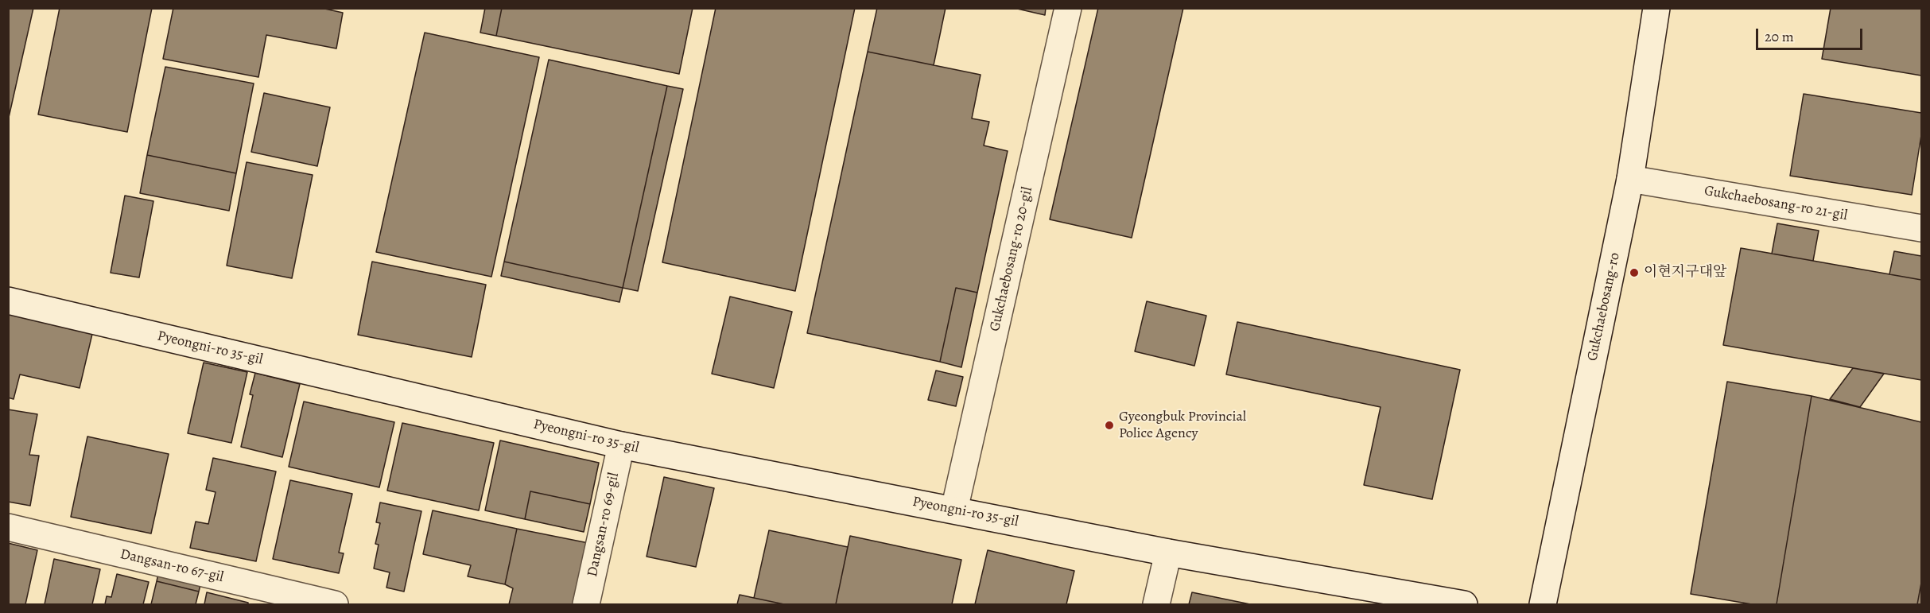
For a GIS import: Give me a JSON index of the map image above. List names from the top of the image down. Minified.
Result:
{"streets":{"street":["Gukchaebosang-ro 21-gil","Gukchaebosang-ro 20-gil","Gukchaebosang-ro","Pyeongni-ro 35-gil","Dangsan-ro 69-gil","Dangsan-ro 67-gil"]},"crossings":[["Gukchaebosang-ro 21-gil","Gukchaebosang-ro"],["Gukchaebosang-ro 20-gil","Pyeongni-ro 35-gil"],["Pyeongni-ro 35-gil","Dangsan-ro 69-gil"]],"places":["이현지구대앞","Gyeongbuk Provincial Police Agency"],"scale_bar":"20 m"}
